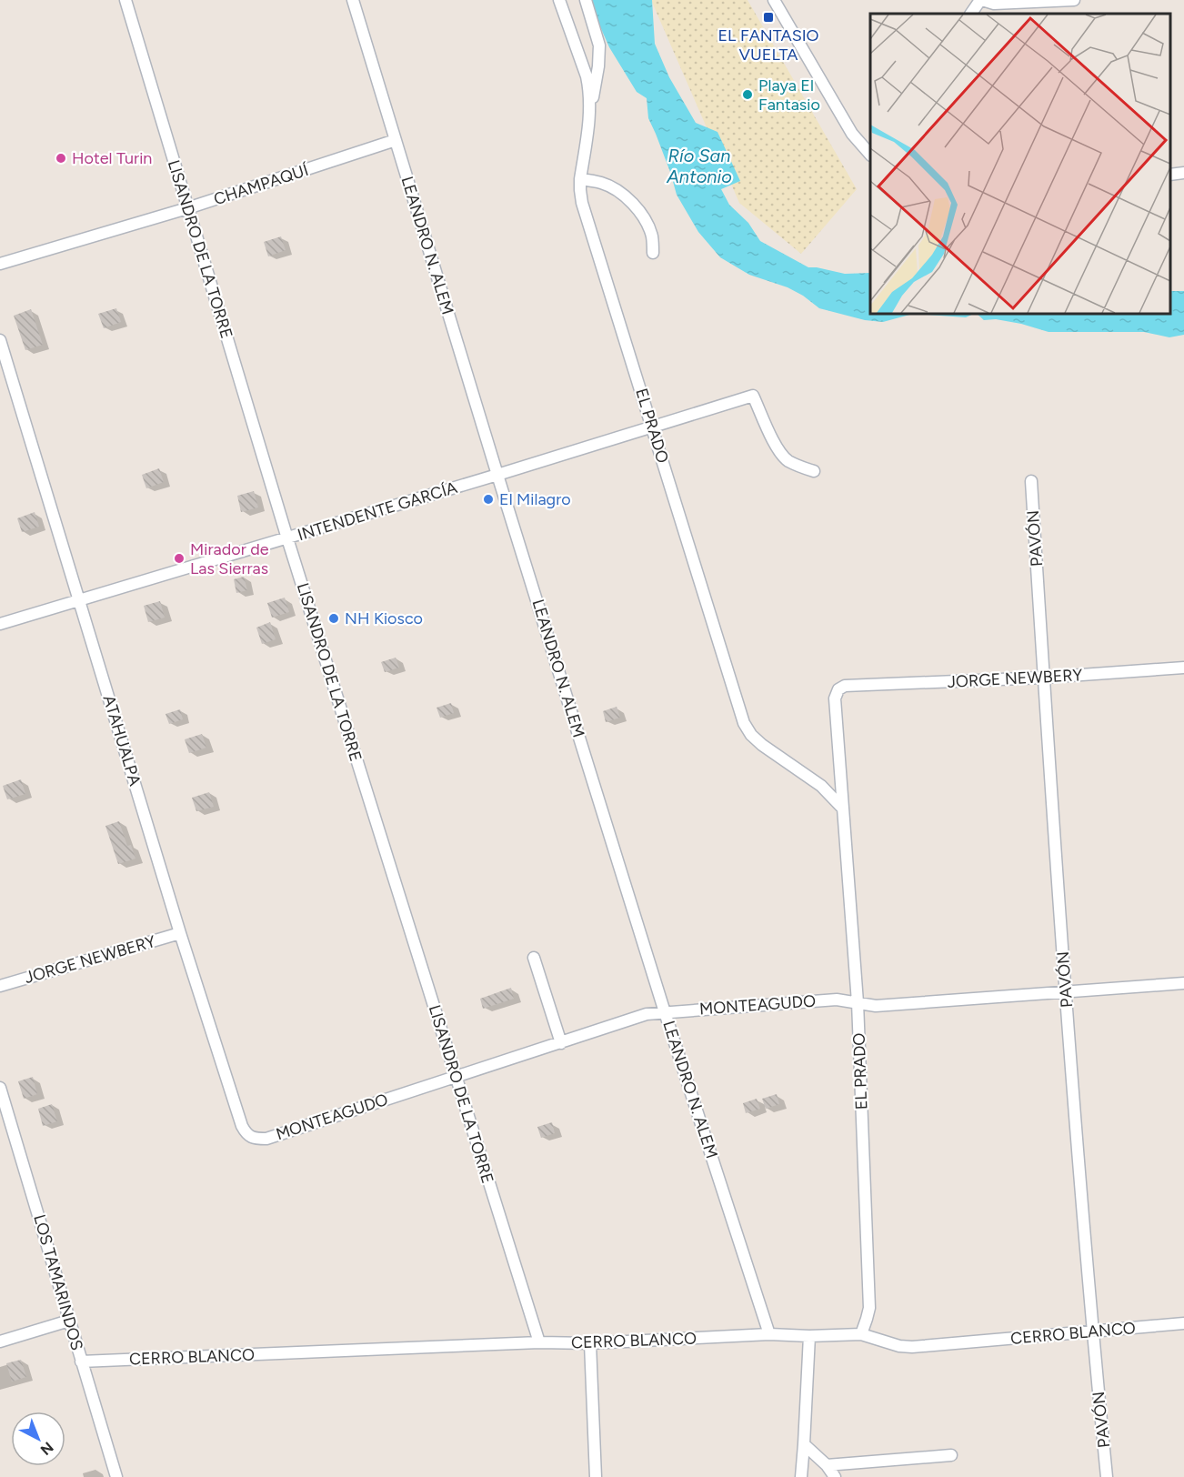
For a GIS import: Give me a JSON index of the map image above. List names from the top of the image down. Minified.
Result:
{"streets":{"street":["CHAMPAQUÍ","LEANDRO N. ALEM","LISANDRO DE LA TORRE","EL PRADO","INTENDENTE GARCÍA","PAVÓN","JORGE NEWBERY","ATAHUALPA","MONTEAGUDO","LOS TAMARINDOS","CERRO BLANCO"]},"crossings":[["CHAMPAQUÍ","LEANDRO N. ALEM"],["CHAMPAQUÍ","LISANDRO DE LA TORRE"],["LEANDRO N. ALEM","INTENDENTE GARCÍA"],["LEANDRO N. ALEM","MONTEAGUDO"],["LEANDRO N. ALEM","CERRO BLANCO"],["LISANDRO DE LA TORRE","INTENDENTE GARCÍA"],["LISANDRO DE LA TORRE","MONTEAGUDO"],["LISANDRO DE LA TORRE","CERRO BLANCO"],["EL PRADO","INTENDENTE GARCÍA"],["EL PRADO","JORGE NEWBERY"],["EL PRADO","MONTEAGUDO"],["EL PRADO","CERRO BLANCO"],["INTENDENTE GARCÍA","ATAHUALPA"],["PAVÓN","JORGE NEWBERY"],["PAVÓN","MONTEAGUDO"],["PAVÓN","CERRO BLANCO"],["JORGE NEWBERY","ATAHUALPA"],["ATAHUALPA","MONTEAGUDO"],["LOS TAMARINDOS","CERRO BLANCO"]],"water":["Río San Antonio"],"places":{"transit":["EL FANTASIO VUELTA"],"other":["Playa El Fantasio","Hotel Turin","El Milagro","Mirador de Las Sierras","NH Kiosco"]},"north":"bottom right"}
